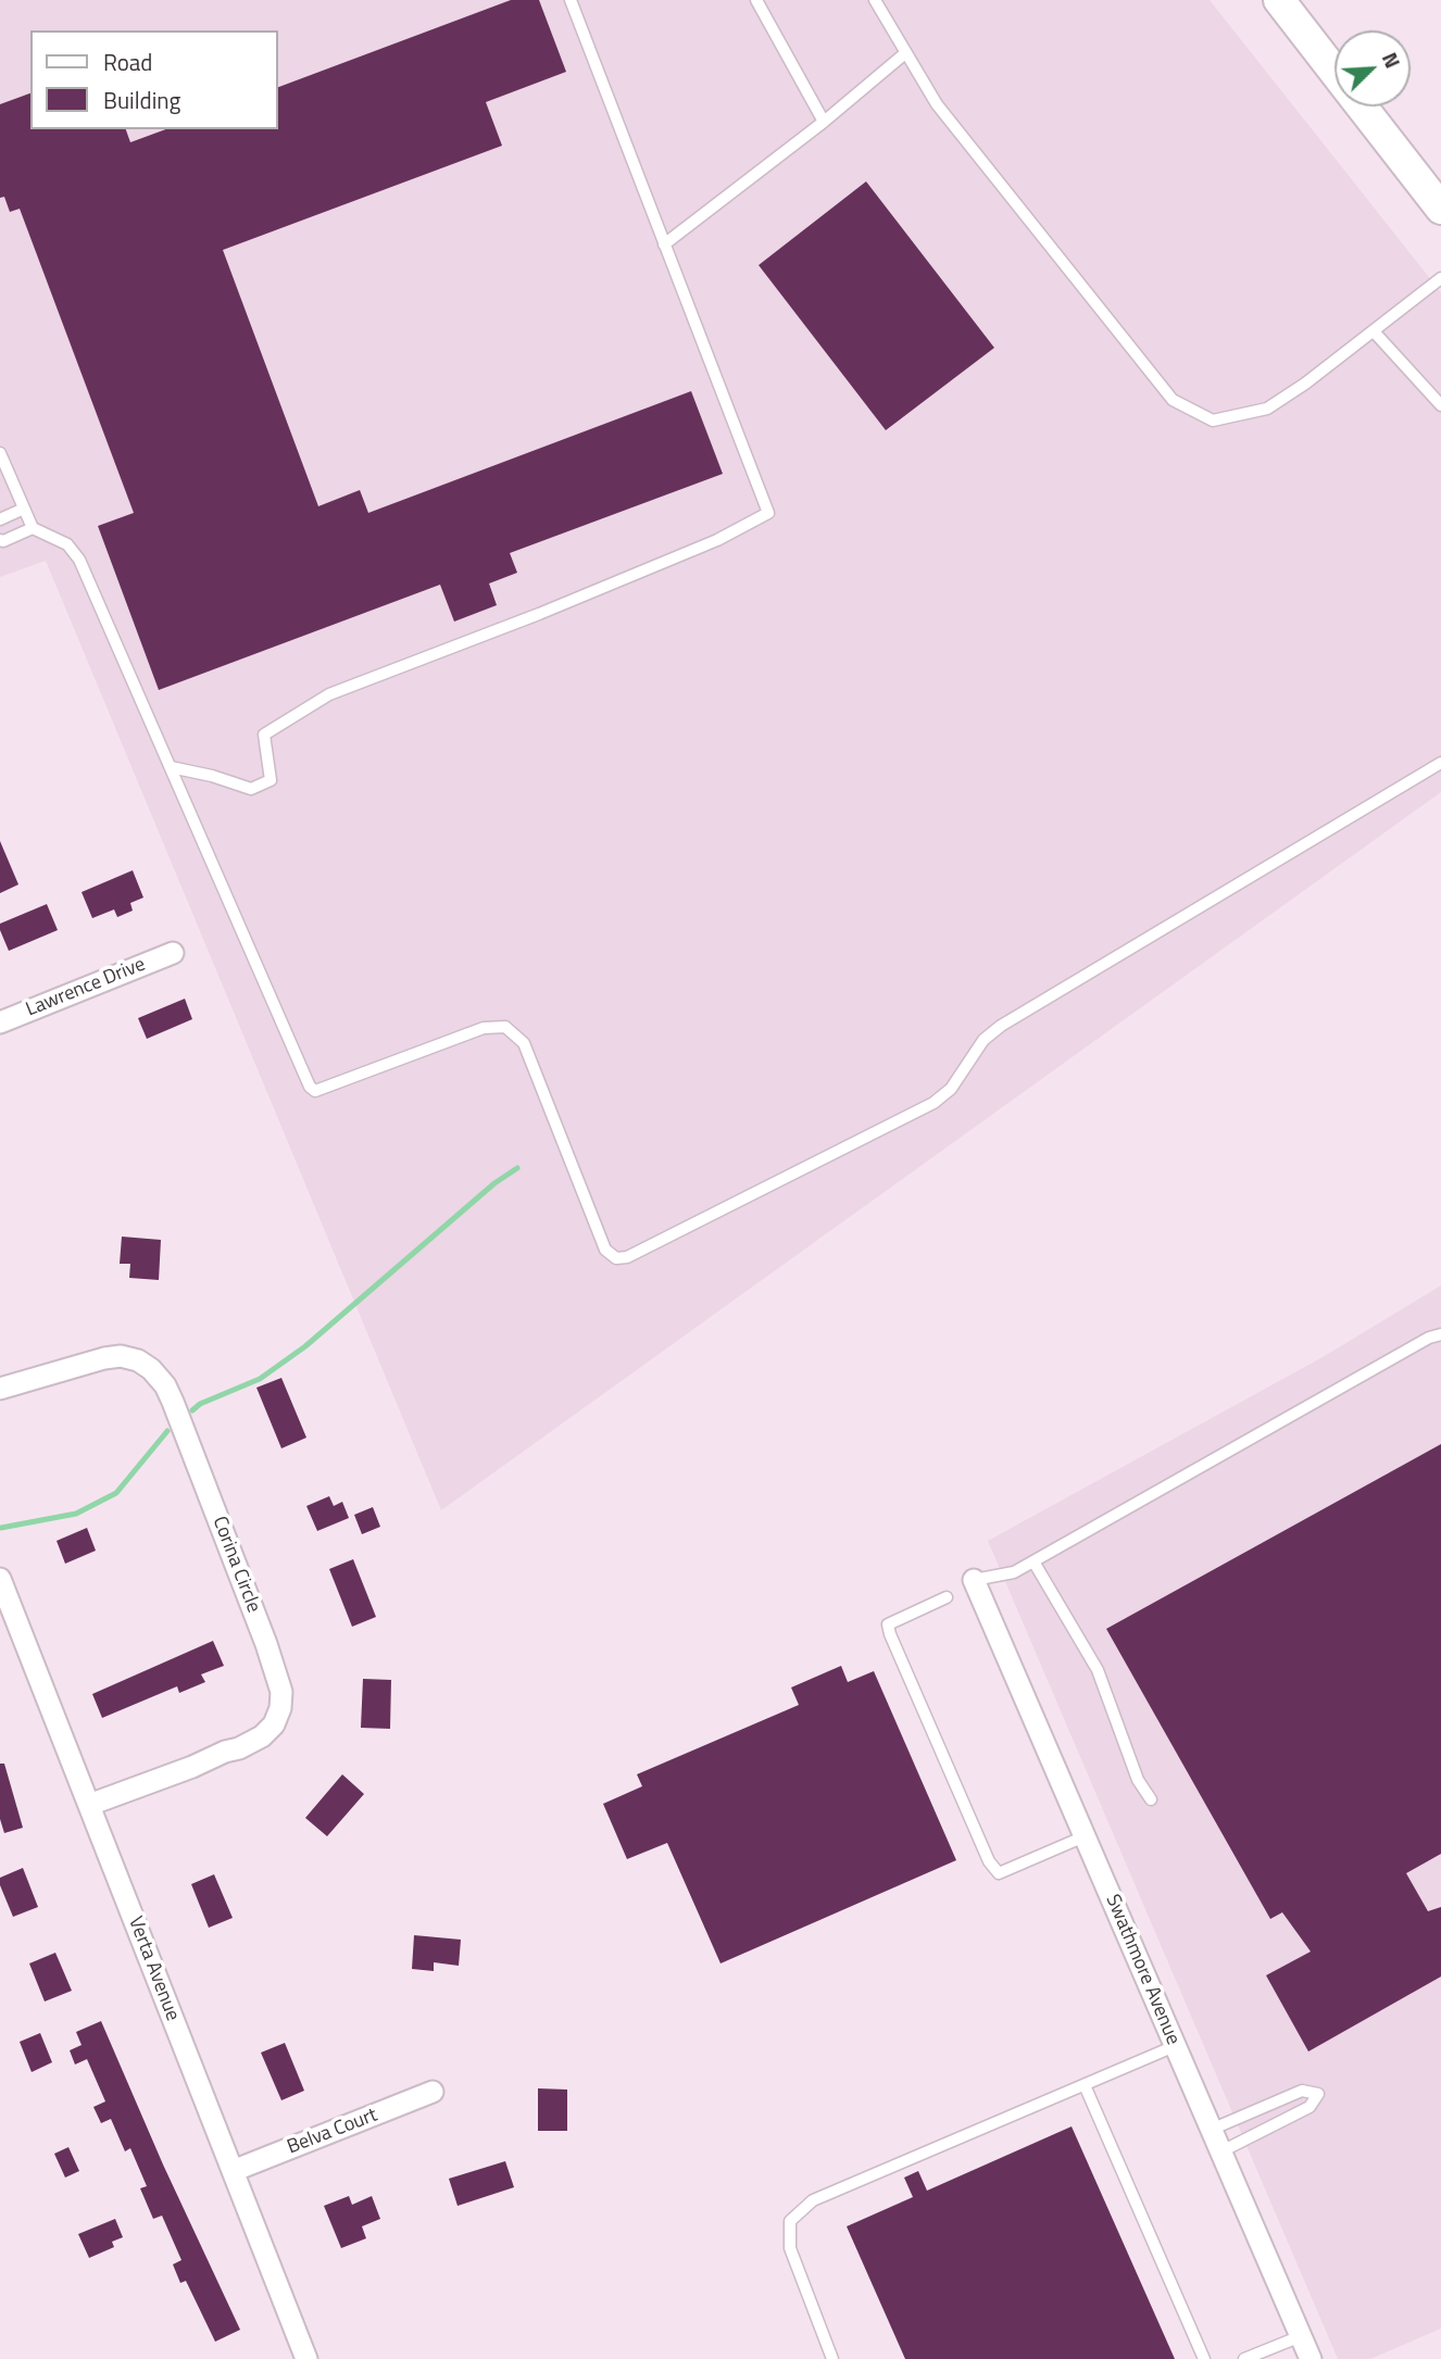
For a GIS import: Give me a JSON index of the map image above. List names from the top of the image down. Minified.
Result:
{"streets":{"street":["Lawrence Drive","Corina Circle","Verta Avenue","Swathmore Avenue","Belva Court"]},"crossings":[["Corina Circle","Verta Avenue"],["Verta Avenue","Belva Court"]],"legend":["Road","Building"],"north":"top right"}
